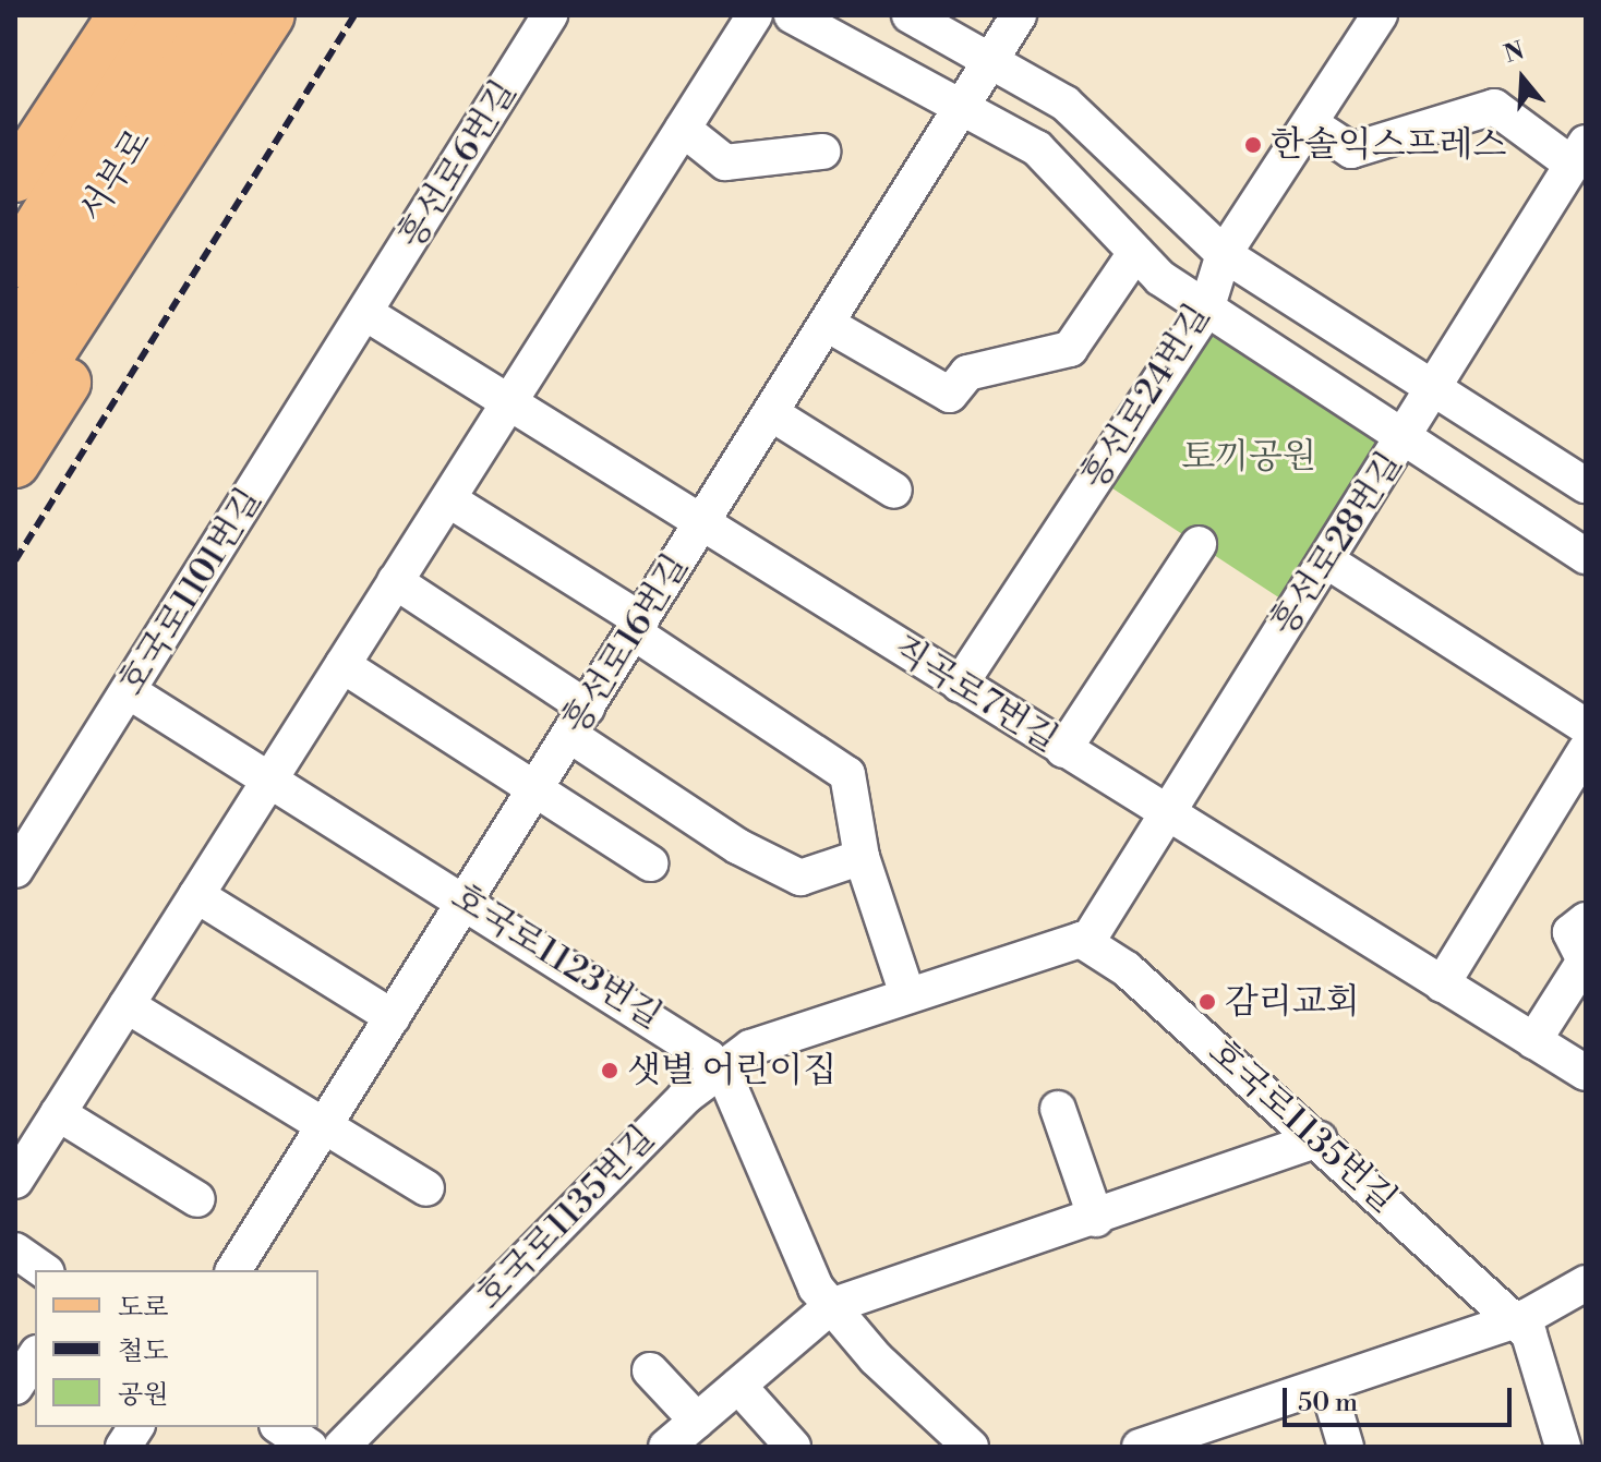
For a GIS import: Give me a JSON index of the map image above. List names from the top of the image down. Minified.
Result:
{"streets":{"main road":["서부로"],"street":["흥선로6번길","흥선로24번길","흥선로28번길","호국로1101번길","흥선로16번길","직곡로7번길","호국로1123번길","호국로1135번길"]},"crossings":[["흥선로6번길","호국로1101번길"],["흥선로6번길","직곡로7번길"],["흥선로24번길","직곡로7번길"],["흥선로28번길","직곡로7번길"],["흥선로28번길","호국로1135번길"],["호국로1101번길","직곡로7번길"],["호국로1101번길","호국로1123번길"],["흥선로16번길","직곡로7번길"],["흥선로16번길","호국로1123번길"],["호국로1123번길","호국로1135번길"]],"parks":["토끼공원"],"places":["한솔익스프레스","감리교회","샛별 어린이집"],"legend":["도로","철도","공원"],"scale_bar":"50 m","north":"top"}
